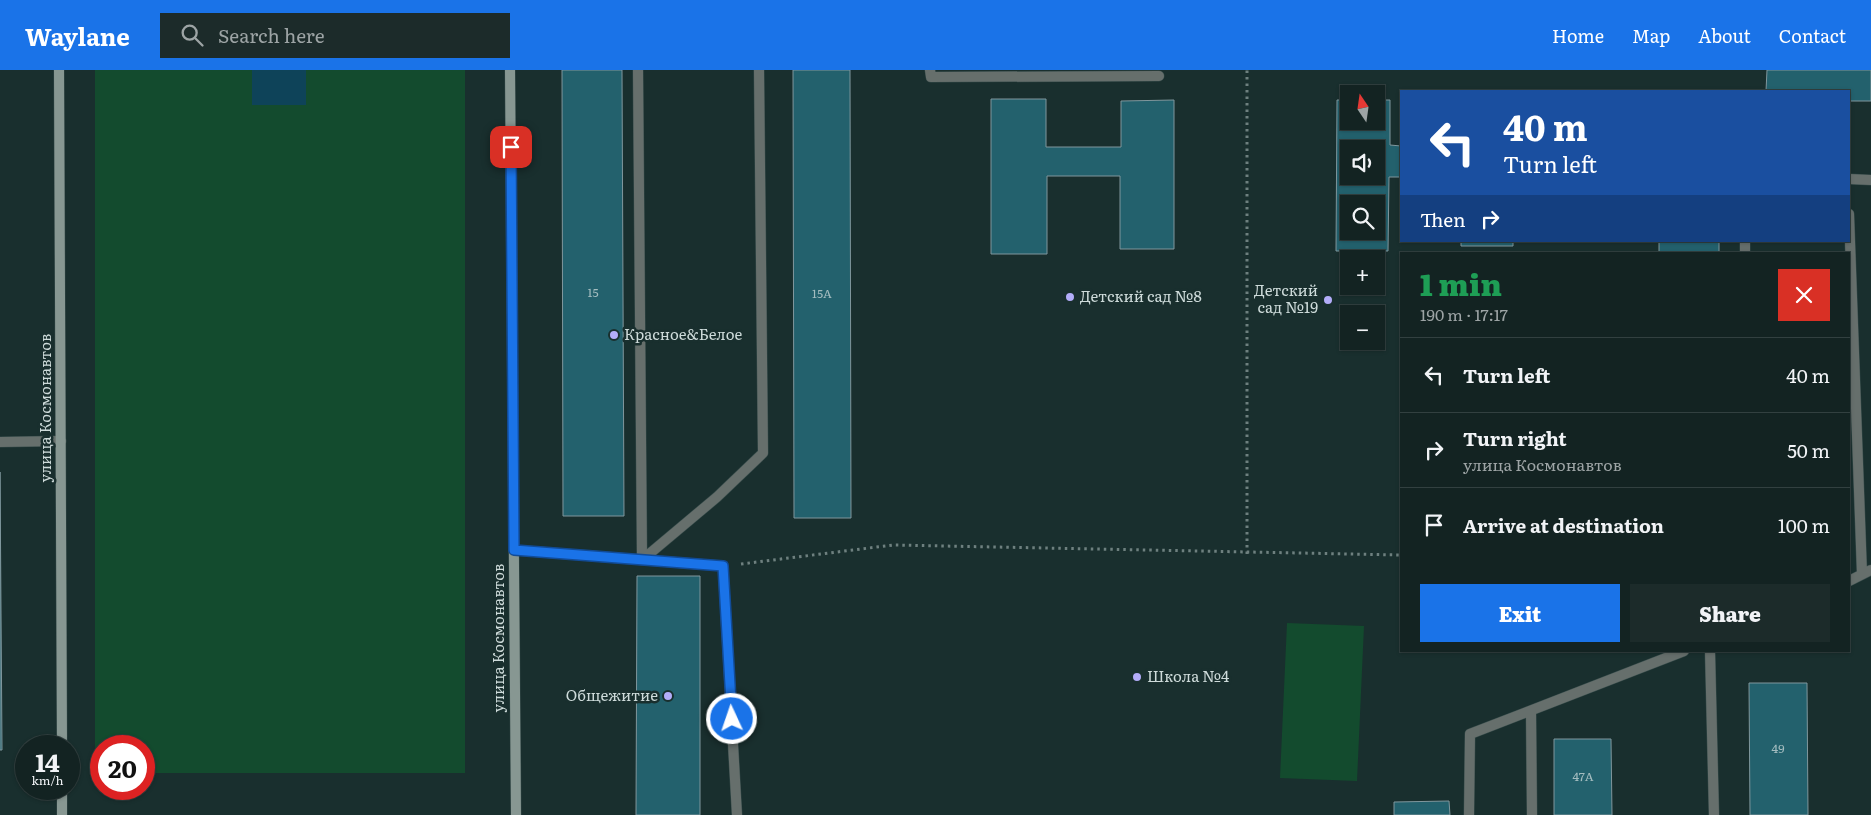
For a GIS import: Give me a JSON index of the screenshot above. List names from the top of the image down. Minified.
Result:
{"streets":{"street":["улица Космонавтов"]},"places":["Детский сад №8","Детский сад №19","Красное&Белое","Школа №4","Общежитие"],"house_numbers":["15","15А","49","47А"],"north":"top","page":{"header":"Waylane","search":"Search here","nav":["Home","Map","About","Contact"],"map_buttons":["+","−"],"turn":["40 m","Turn left"],"then":"Then","heading":["1 min","190 m · 17:17"],"list":[{"name":"Turn left","value":"40 m"},{"name":"Turn right","note":"улица Космонавтов","value":"50 m"},{"name":"Arrive at destination","value":"100 m"}],"buttons":["Exit","Share"],"speed":"14 km/h","limit":"20"}}
